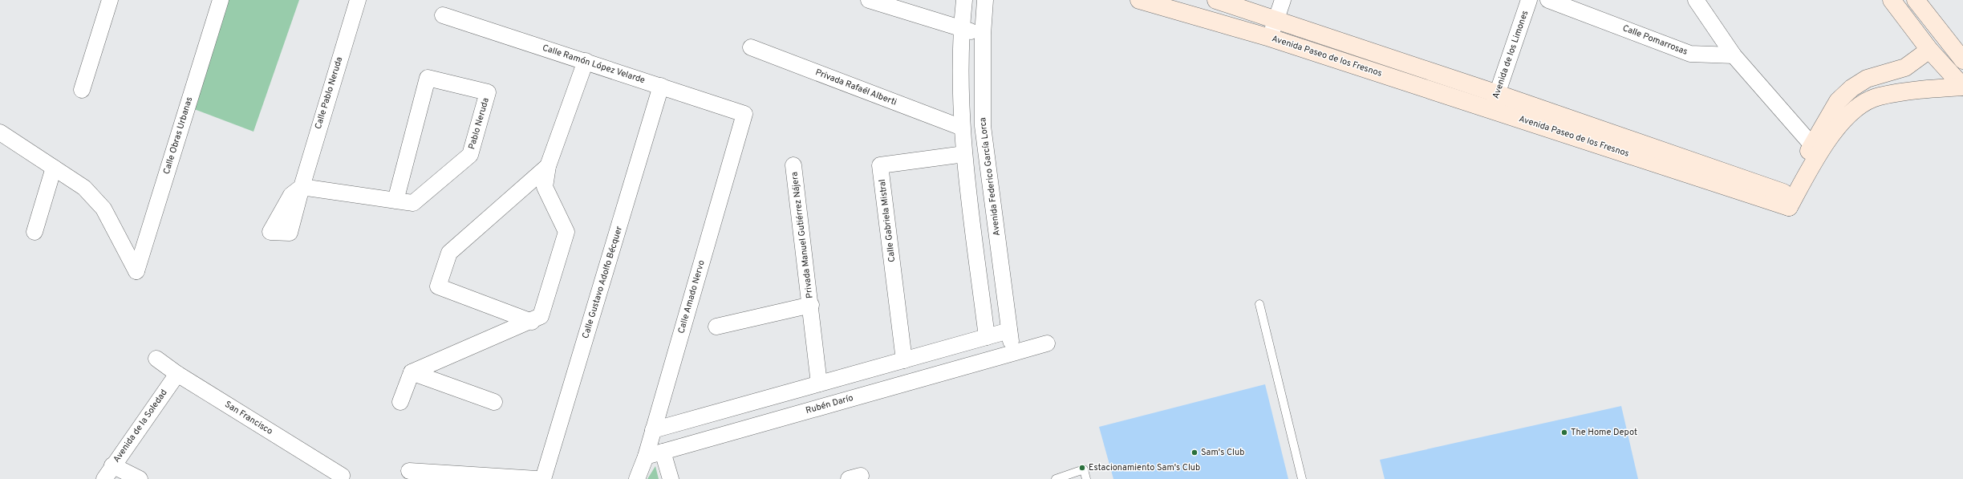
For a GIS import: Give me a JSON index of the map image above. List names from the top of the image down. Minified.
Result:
{"streets":{"street":["Calle Pomarrosas","Avenida de los Limones","Avenida Paseo de los Fresnos","Calle Ramón López Velarde","Privada Rafaél Alberti","Calle Pablo Neruda","Pablo Neruda","Calle Obras Urbanas","Avenida Federico García Lorca","Calle Gabriela Mistral","Privada Manuel Gutiérrez Nájera","Calle Gustavo Adolfo Bécquer","Calle Amado Nervo","Rubén Darío","San Francisco","Avenida de la Soledad"]},"crossings":[["Avenida de los Limones","Avenida Paseo de los Fresnos"],["Calle Ramón López Velarde","Calle Gustavo Adolfo Bécquer"],["Calle Ramón López Velarde","Calle Amado Nervo"],["Calle Pablo Neruda","Pablo Neruda"],["Avenida Federico García Lorca","Rubén Darío"],["Calle Amado Nervo","Rubén Darío"],["San Francisco","Avenida de la Soledad"]],"places":["The Home Depot","Sam's Club","Estacionamiento Sam's Club"]}
